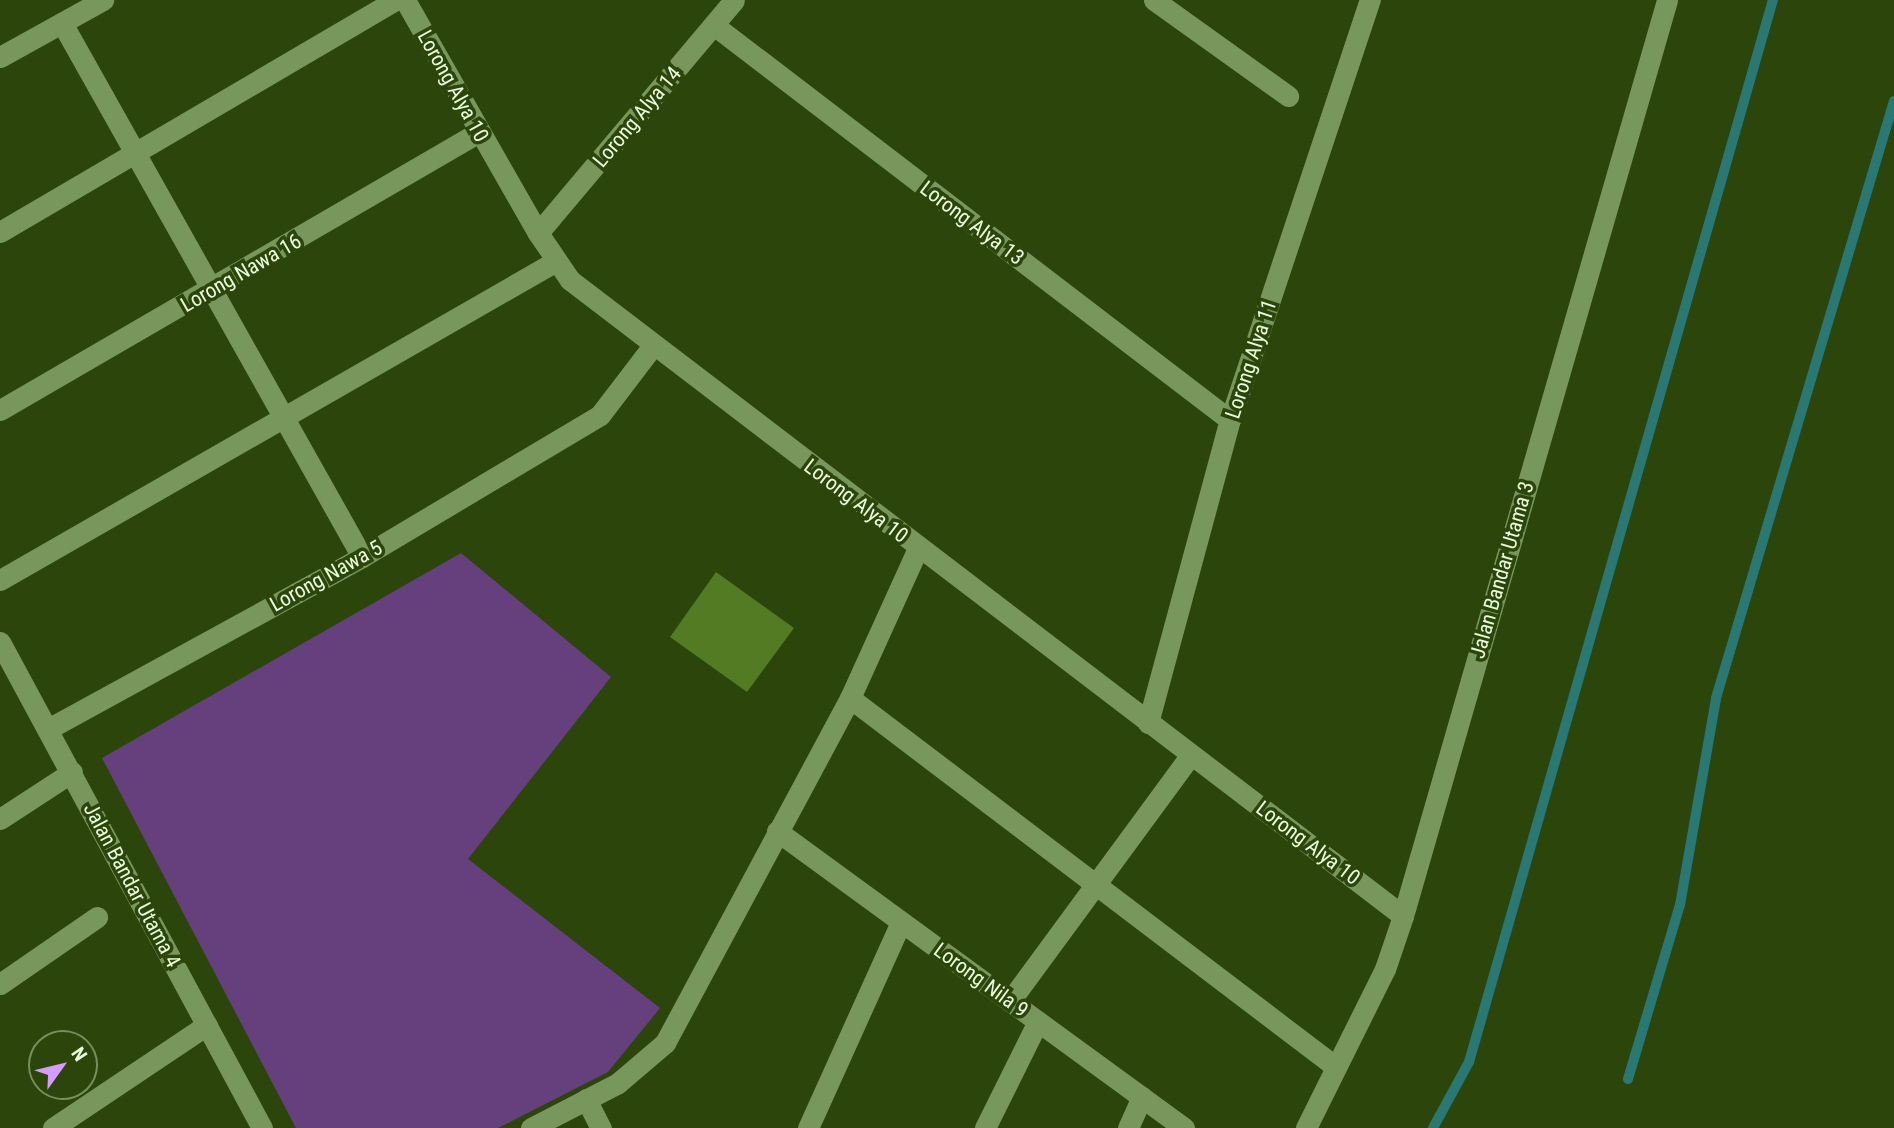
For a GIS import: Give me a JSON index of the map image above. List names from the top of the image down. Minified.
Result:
{"streets":{"street":["Lorong Alya 10","Lorong Alya 14","Lorong Alya 13","Lorong Nawa 16","Lorong Alya 11","Jalan Bandar Utama 3","Lorong Nawa 5","Jalan Bandar Utama 4","Lorong Nila 9"]},"crossings":[["Lorong Alya 10","Lorong Alya 14"],["Lorong Alya 10","Lorong Nawa 16"],["Lorong Alya 10","Lorong Alya 11"],["Lorong Alya 10","Jalan Bandar Utama 3"],["Lorong Alya 10","Lorong Nawa 5"],["Lorong Alya 14","Lorong Alya 13"],["Lorong Alya 13","Lorong Alya 11"],["Lorong Nawa 5","Jalan Bandar Utama 4"]],"north":"top right"}
